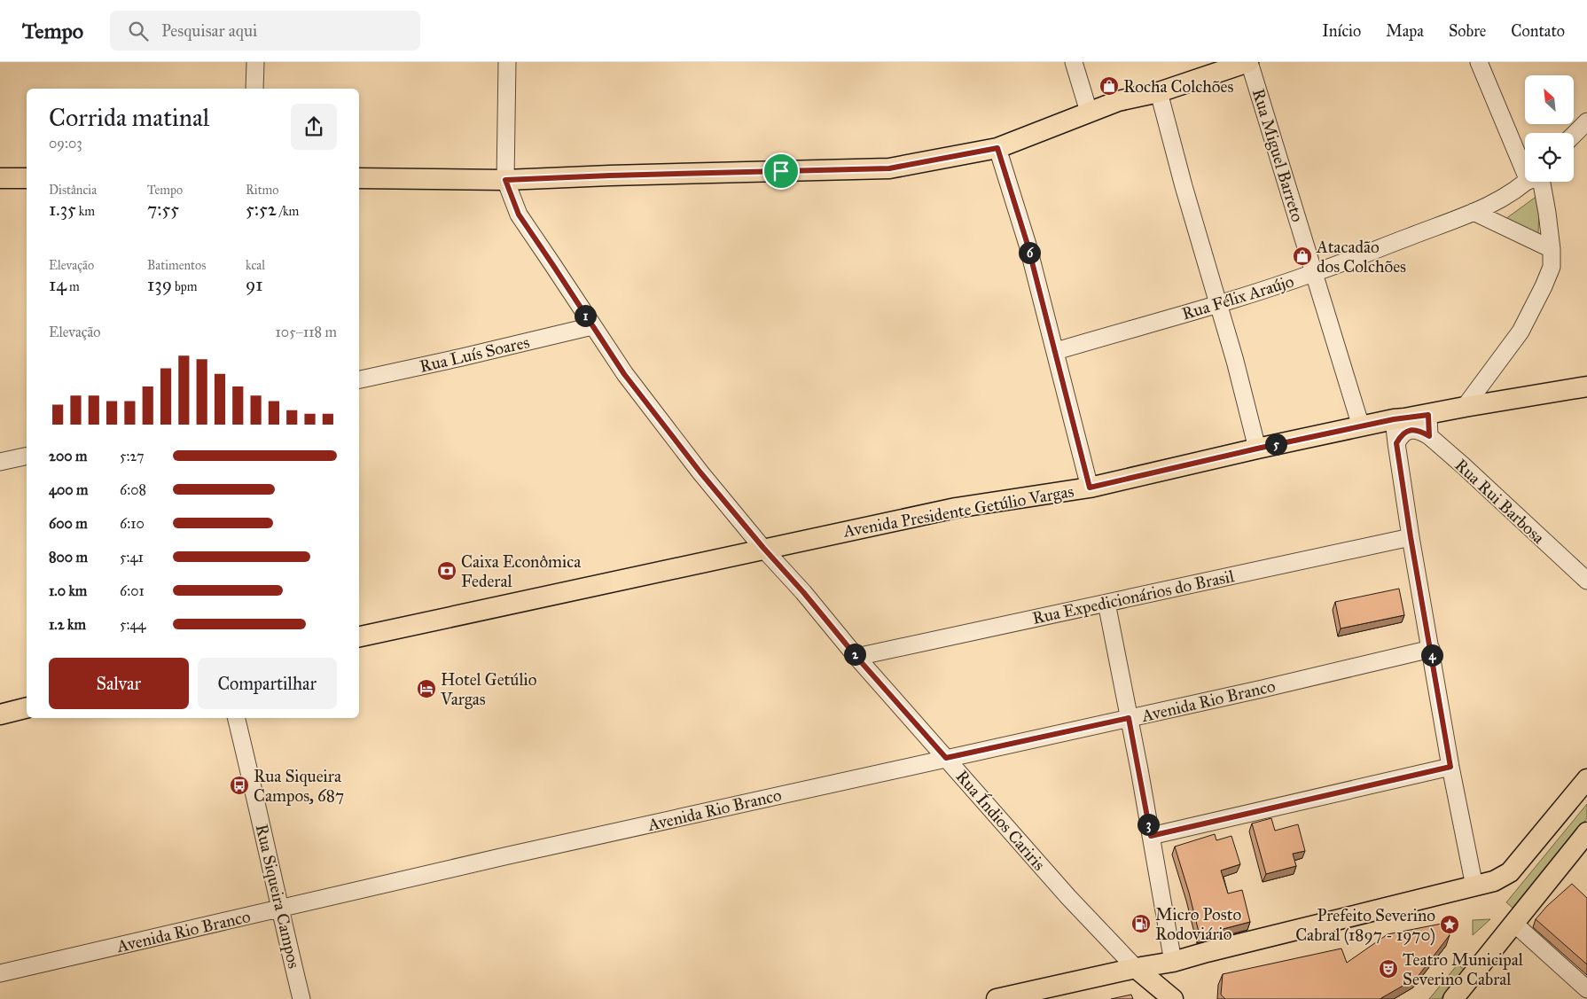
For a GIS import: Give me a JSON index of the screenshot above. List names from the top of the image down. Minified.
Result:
{"streets":{"main road":["Avenida Presidente Getúlio Vargas"],"street":["Rua Miguel Barreto","Rua Félix Araújo","Rua Luís Soares","Rua Rui Barbosa","Rua Expedicionários do Brasil","Avenida Rio Branco","Rua Índios Cariris","Rua Siqueira Campos"]},"crossings":[["Rua Miguel Barreto","Rua Félix Araújo"],["Rua Miguel Barreto","Avenida Presidente Getúlio Vargas"],["Rua Luís Soares","Rua Índios Cariris"],["Avenida Presidente Getúlio Vargas","Rua Índios Cariris"],["Rua Expedicionários do Brasil","Rua Índios Cariris"],["Avenida Rio Branco","Rua Índios Cariris"],["Avenida Rio Branco","Rua Siqueira Campos"]],"places":{"shop":["Rocha Colchões","Atacadão dos Colchões"],"bank":["Caixa Econômica Federal"],"hotel":["Hotel Getúlio Vargas"],"bus stop":["Rua Siqueira Campos, 687"],"fuel station":["Micro Posto Rodoviário"],"place":["Prefeito Severino Cabral (1897 - 1970)"],"theatre":["Teatro Municipal Severino Cabral"]},"north":"top left","page":{"header":"Tempo","search":"Pesquisar aqui","nav":["Início","Mapa","Sobre","Contato"],"heading":["Corrida matinal","09:03"],"stats":[["Distância","1.35 km"],["Tempo","7:55"],["Ritmo","5:52 /km"],["Elevação","14 m"],["Batimentos","139 bpm"],["kcal","91"]],"pins":["6","1","5","2","4","3"],"chart":["Elevação","105–118 m"],"list":[{"name":"200 m","note":"5:27"},{"name":"400 m","note":"6:08"},{"name":"600 m","note":"6:10"},{"name":"800 m","note":"5:41"},{"name":"1.0 km","note":"6:01"},{"name":"1.2 km","note":"5:44"}],"buttons":["Salvar","Compartilhar"]}}
